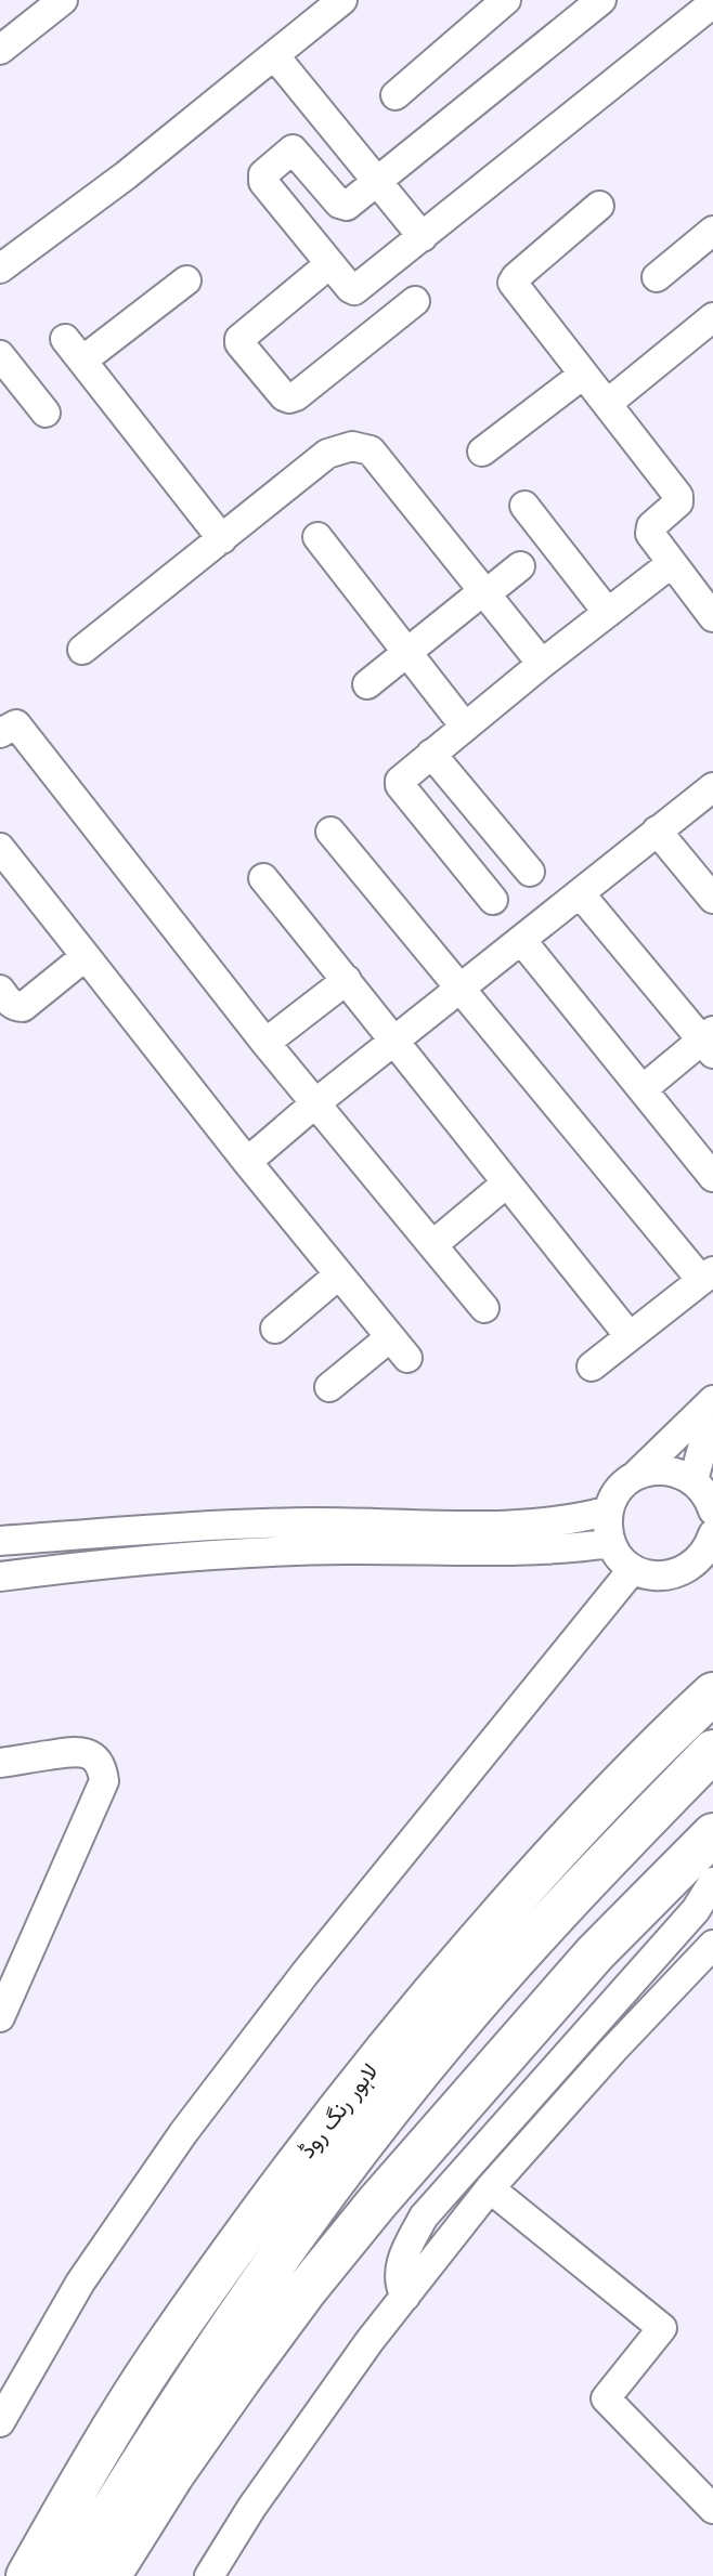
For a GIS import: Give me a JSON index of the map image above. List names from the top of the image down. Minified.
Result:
{"streets":{"highway":["لاہور رنگ روڈ"]}}
